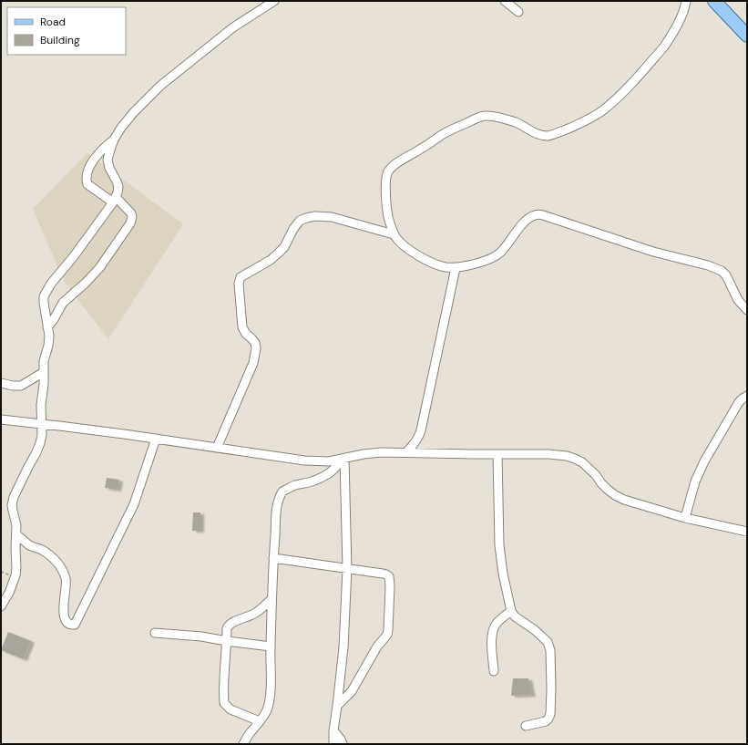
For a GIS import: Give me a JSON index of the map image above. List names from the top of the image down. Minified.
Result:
{"legend":["Road","Building"]}
